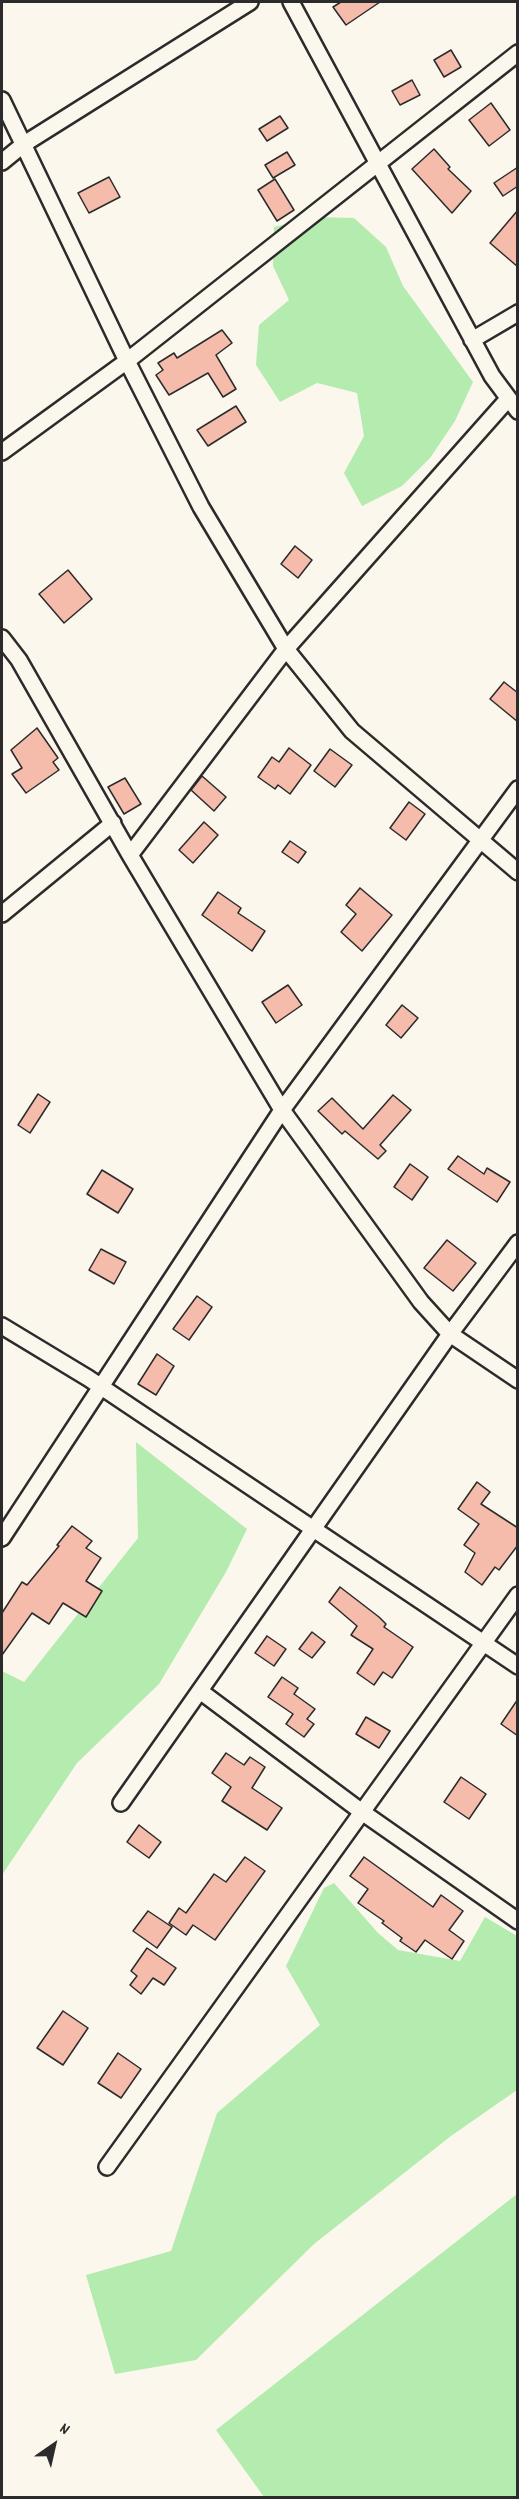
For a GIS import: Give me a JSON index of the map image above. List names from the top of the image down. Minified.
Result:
{"north":"top right"}
